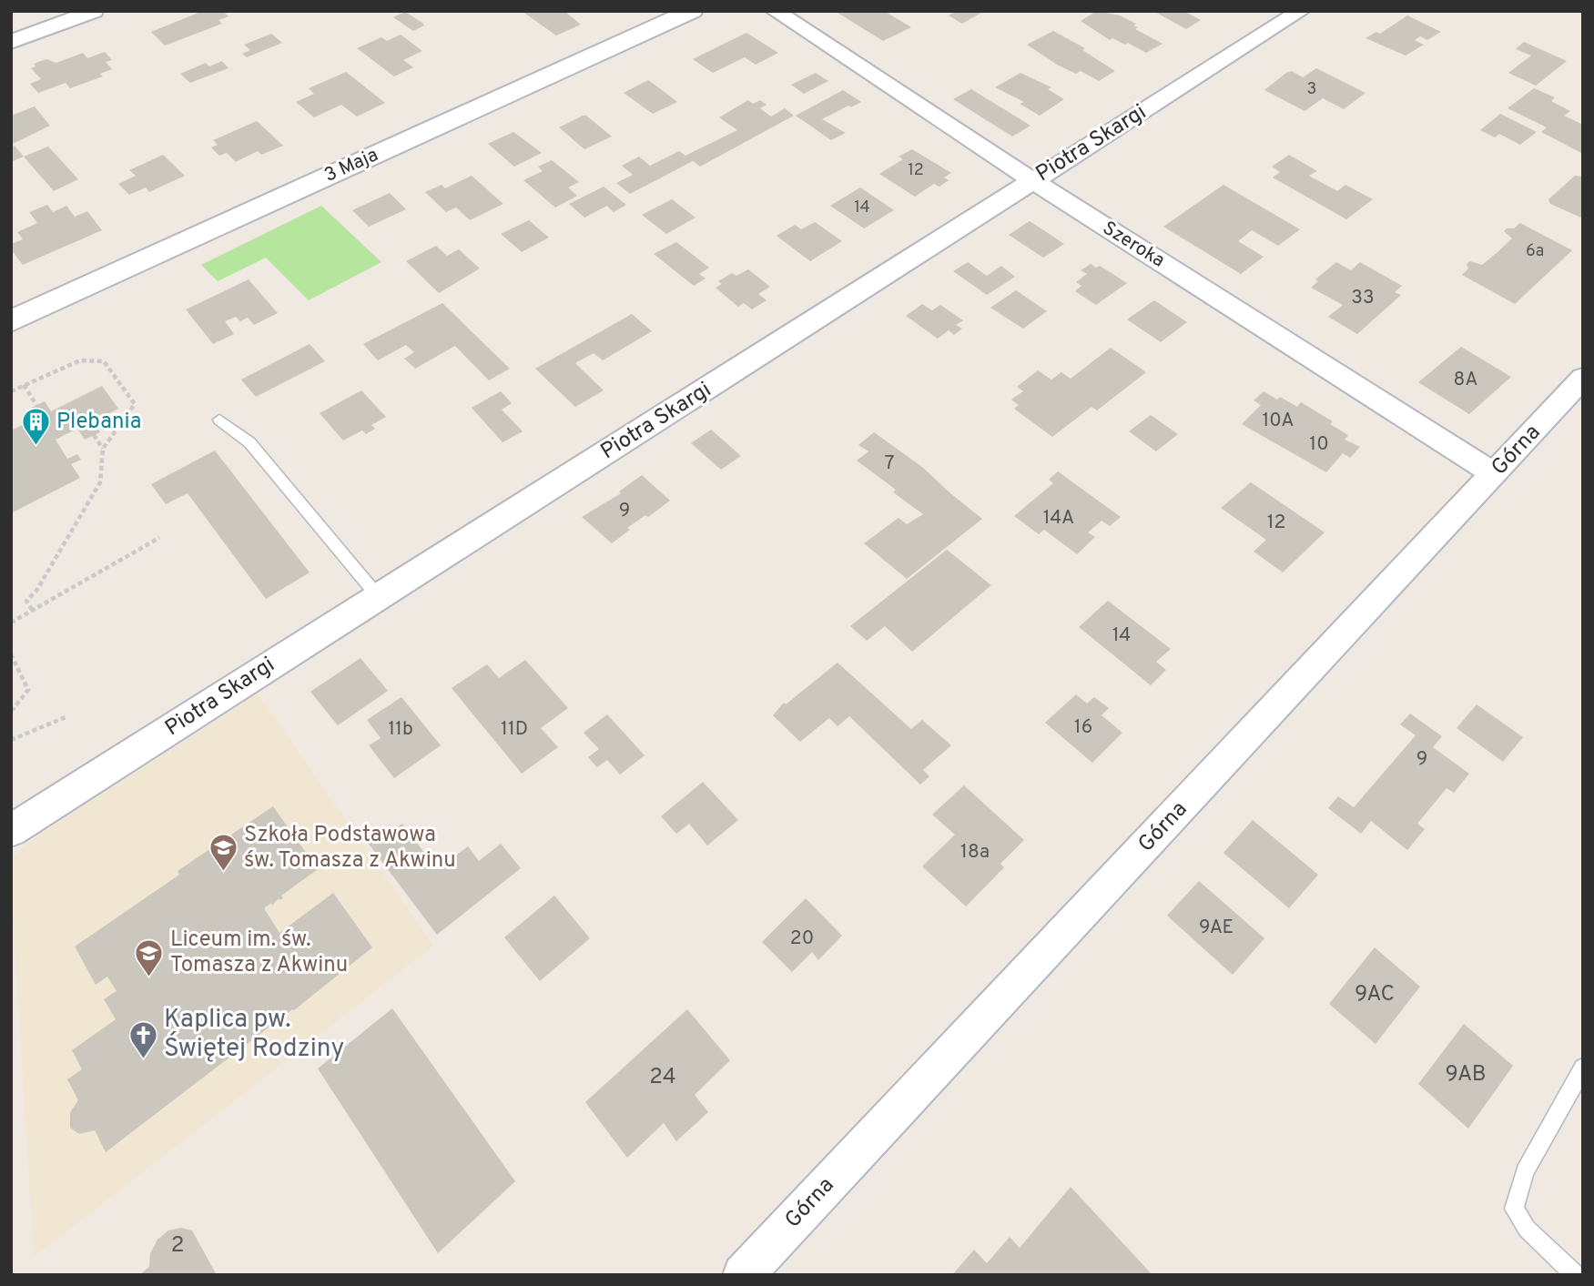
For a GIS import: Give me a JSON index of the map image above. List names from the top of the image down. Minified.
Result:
{"streets":{"street":["Piotra Skargi","3 Maja","Szeroka","Górna"]},"crossings":[["Piotra Skargi","Szeroka"],["Szeroka","Górna"]],"places":{"building":["Plebania"],"school or university":["Szkoła Podstawowa św. Tomasza z Akwinu","Liceum im. św. Tomasza z Akwinu"],"church":["Kaplica pw. Świętej Rodziny"]},"house_numbers":["3","12","14","6a","33","8A","10A","10","7","9","14A","12","14","16","11b","11D","9","18a","9AE","20","9AC","9AB","24","2"]}
